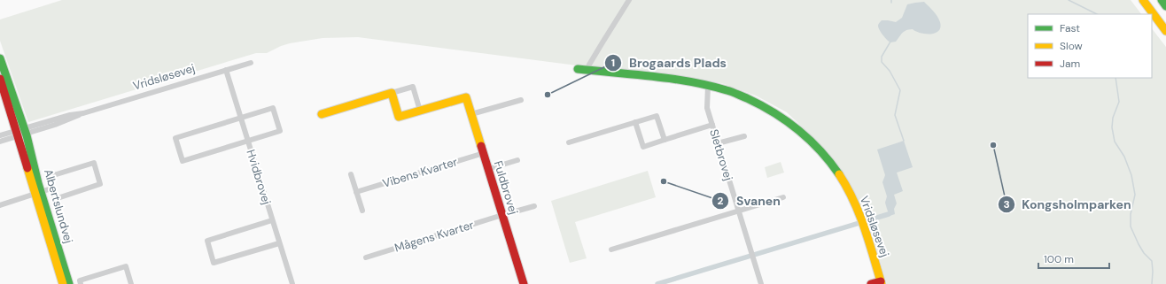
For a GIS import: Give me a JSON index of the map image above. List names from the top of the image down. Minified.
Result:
{"streets":{"main road":["Vridsløsevej","Fuldbrovej","Albertslundvej"],"street":["Sletbrovej","Vibens Kvarter","Hvidbrovej","Mågens Kvarter"]},"crossings":[["Vridsløsevej","Sletbrovej"],["Vridsløsevej","Hvidbrovej"],["Vridsløsevej","Albertslundvej"],["Vibens Kvarter","Fuldbrovej"],["Fuldbrovej","Mågens Kvarter"]],"places":["Brogaards Plads","Kongsholmparken","Svanen"],"legend":["Fast","Slow","Jam"],"scale_bar":"100 m"}
